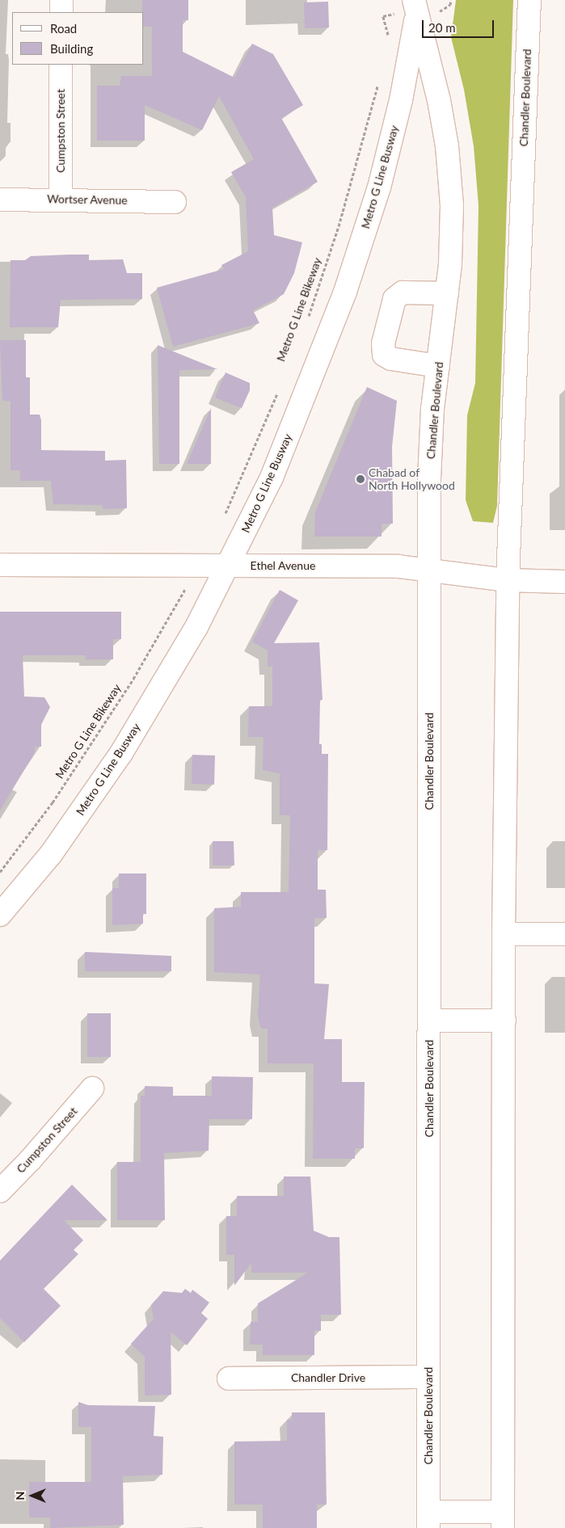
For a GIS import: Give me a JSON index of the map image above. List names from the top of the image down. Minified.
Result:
{"streets":{"street":["Chandler Boulevard","Cumpston Street","Metro G Line Busway","Wortser Avenue","Ethel Avenue","Chandler Drive"],"path":["Metro G Line Bikeway"]},"crossings":[["Chandler Boulevard","Metro G Line Busway"],["Chandler Boulevard","Ethel Avenue"],["Chandler Boulevard","Chandler Drive"],["Cumpston Street","Wortser Avenue"],["Metro G Line Busway","Ethel Avenue"]],"places":["Chabad of North Hollywood"],"legend":["Road","Building"],"scale_bar":"20 m","north":"left"}
